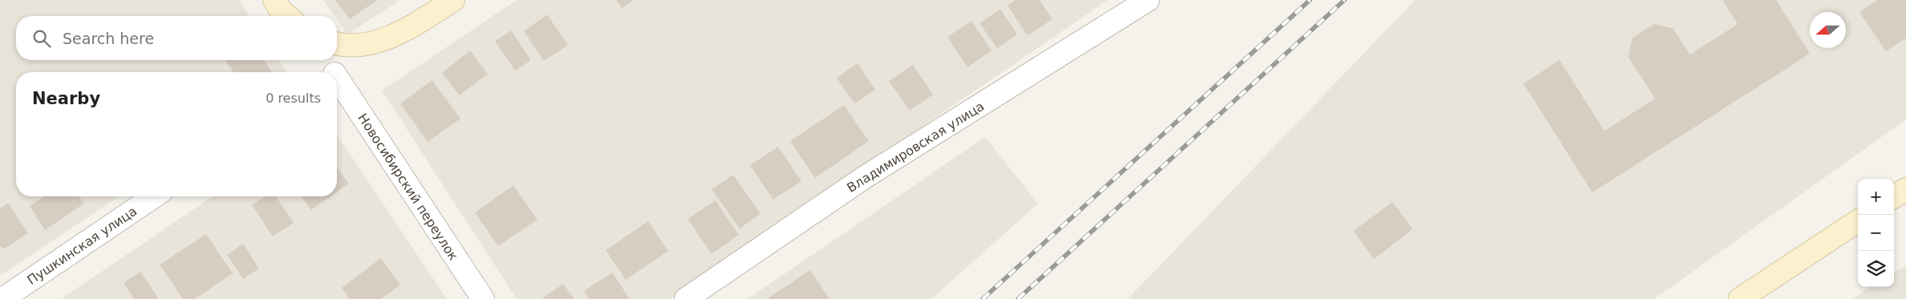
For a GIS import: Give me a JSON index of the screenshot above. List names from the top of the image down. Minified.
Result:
{"streets":{"street":["Владимировская улица","Новосибирский переулок","Пушкинская улица"]},"north":"left","page":{"search":"Search here","heading":["Nearby","0 results"],"map_buttons":["+","−"]}}
